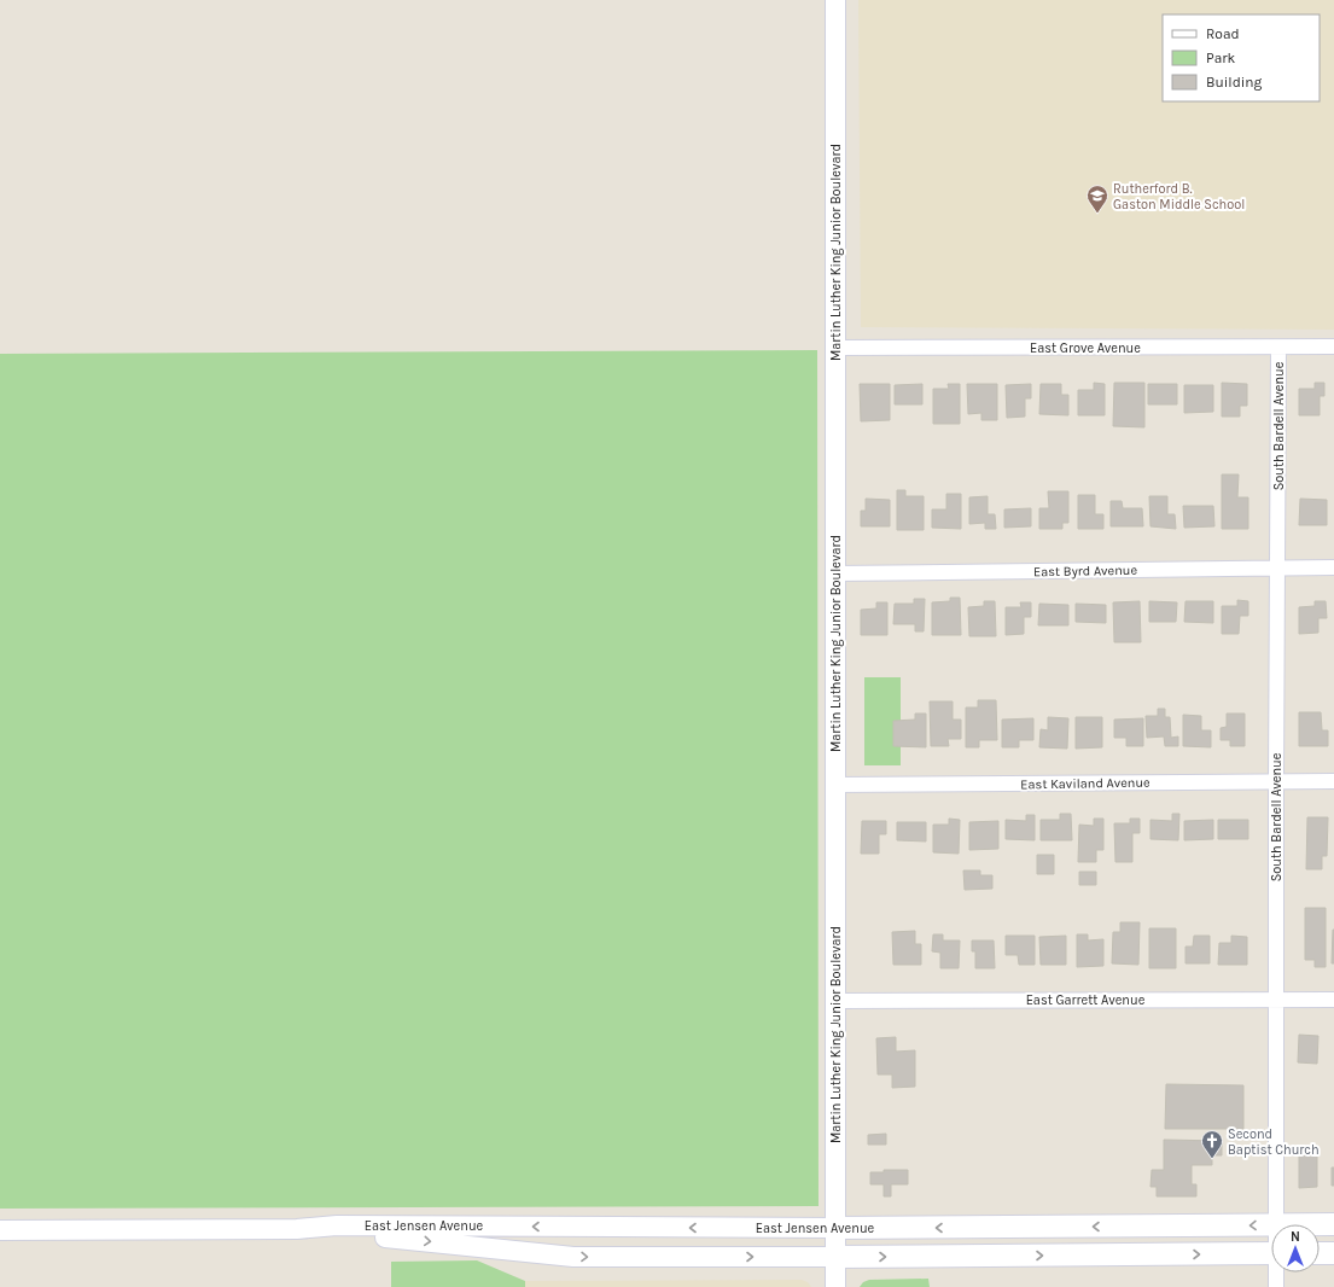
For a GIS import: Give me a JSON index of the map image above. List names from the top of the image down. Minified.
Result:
{"streets":{"main road":["East Jensen Avenue"],"street":["Martin Luther King Junior Boulevard","East Grove Avenue","South Bardell Avenue","East Byrd Avenue","East Kaviland Avenue","East Garrett Avenue"]},"crossings":[["Martin Luther King Junior Boulevard","East Grove Avenue"],["Martin Luther King Junior Boulevard","East Byrd Avenue"],["Martin Luther King Junior Boulevard","East Kaviland Avenue"],["Martin Luther King Junior Boulevard","East Garrett Avenue"],["Martin Luther King Junior Boulevard","East Jensen Avenue"],["East Grove Avenue","South Bardell Avenue"],["South Bardell Avenue","East Byrd Avenue"],["South Bardell Avenue","East Kaviland Avenue"],["South Bardell Avenue","East Garrett Avenue"]],"places":{"school or university":["Rutherford B. Gaston Middle School"],"church":["Second Baptist Church"]},"legend":["Road","Park","Building"],"north":"top"}
